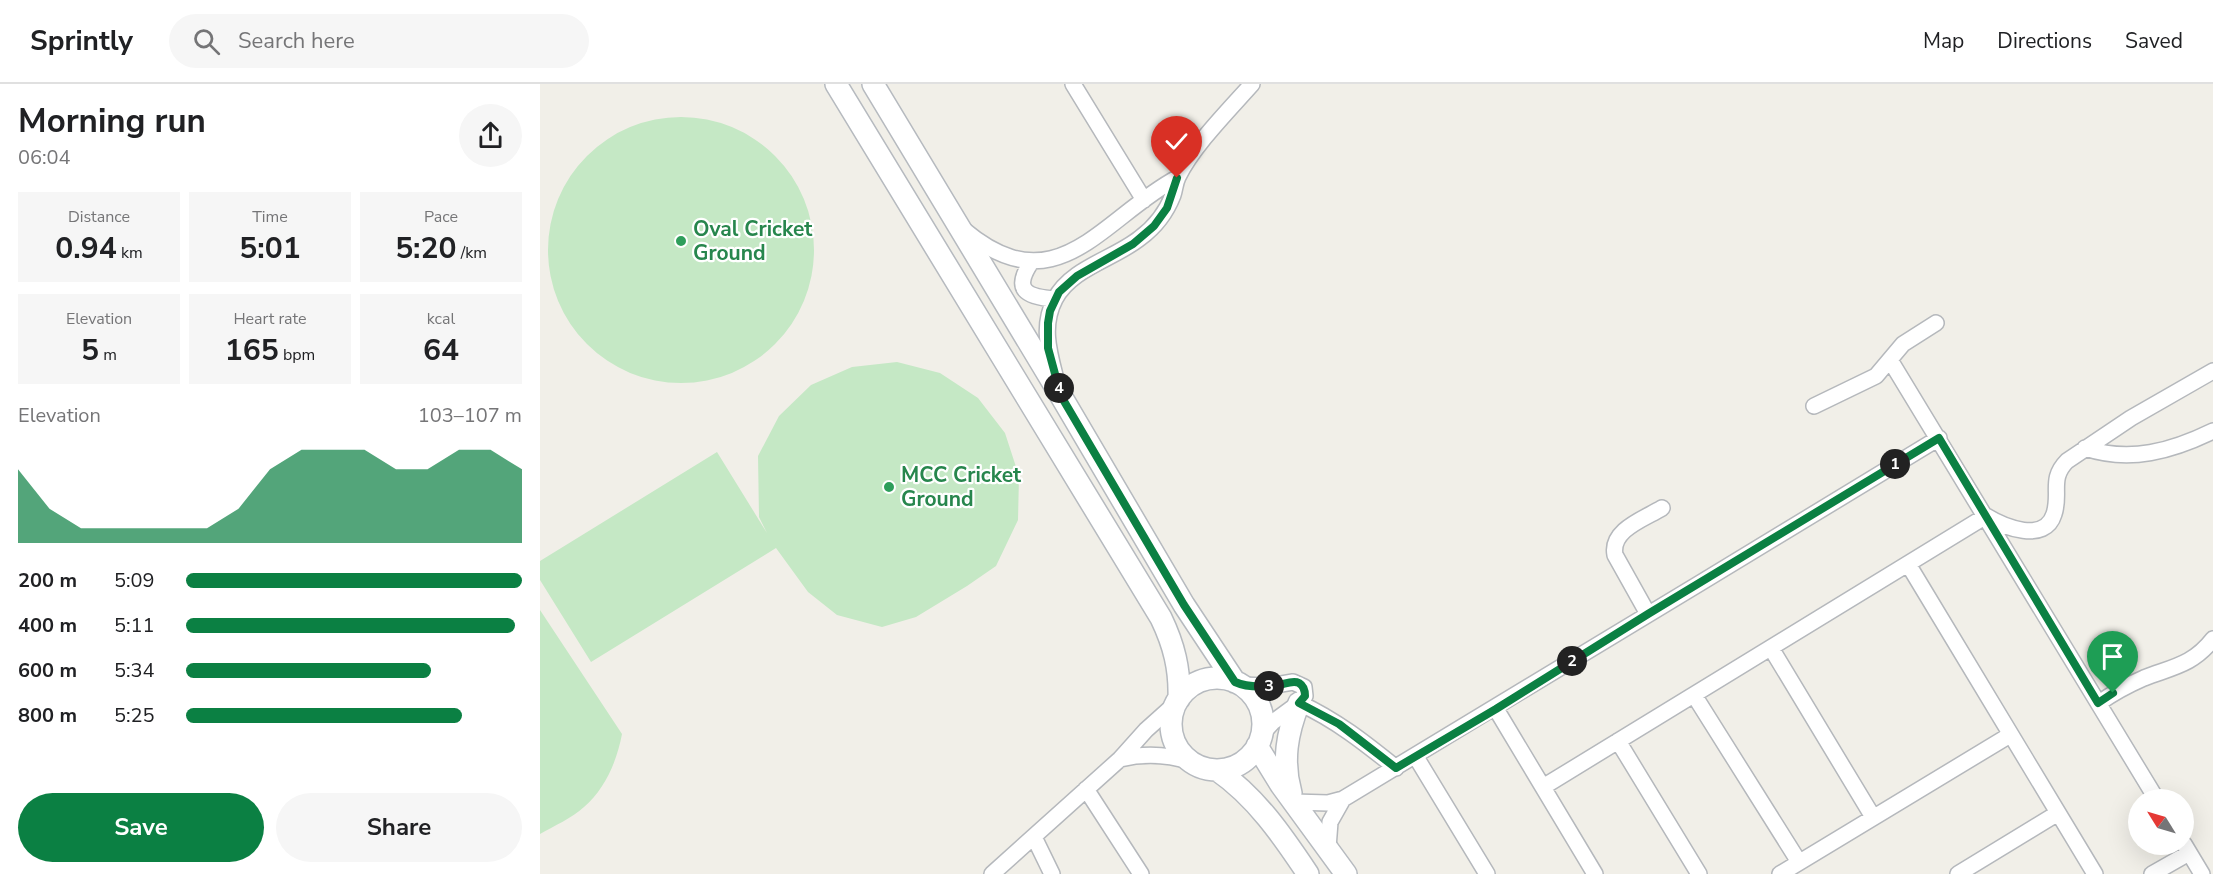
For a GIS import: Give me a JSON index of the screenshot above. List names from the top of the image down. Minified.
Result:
{"places":["Oval Cricket Ground","MCC Cricket Ground"],"north":"top left","page":{"header":"Sprintly","search":"Search here","nav":["Map","Directions","Saved"],"heading":["Morning run","06:04"],"stats":[["Distance","0.94 km"],["Time","5:01"],["Pace","5:20 /km"],["Elevation","5 m"],["Heart rate","165 bpm"],["kcal","64"]],"pins":["4","1","2","3"],"chart":["Elevation","103–107 m"],"list":[{"name":"200 m","note":"5:09"},{"name":"400 m","note":"5:11"},{"name":"600 m","note":"5:34"},{"name":"800 m","note":"5:25"}],"buttons":["Save","Share"]}}
